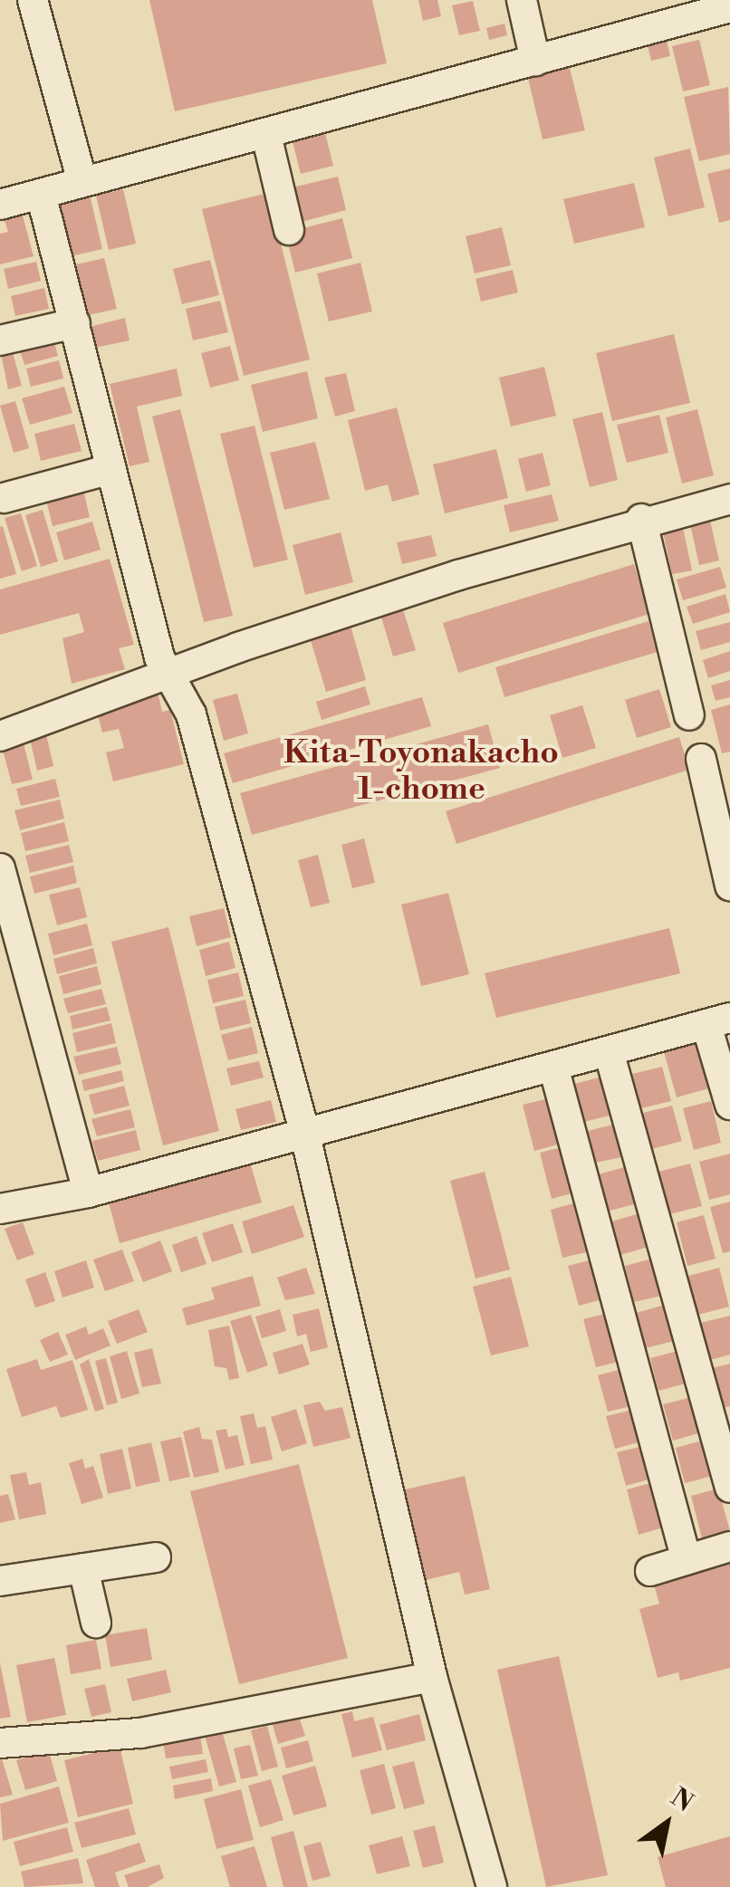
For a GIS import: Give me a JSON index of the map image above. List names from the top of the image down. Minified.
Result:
{"districts":["Kita-Toyonakacho 1-chome"],"north":"top right"}
